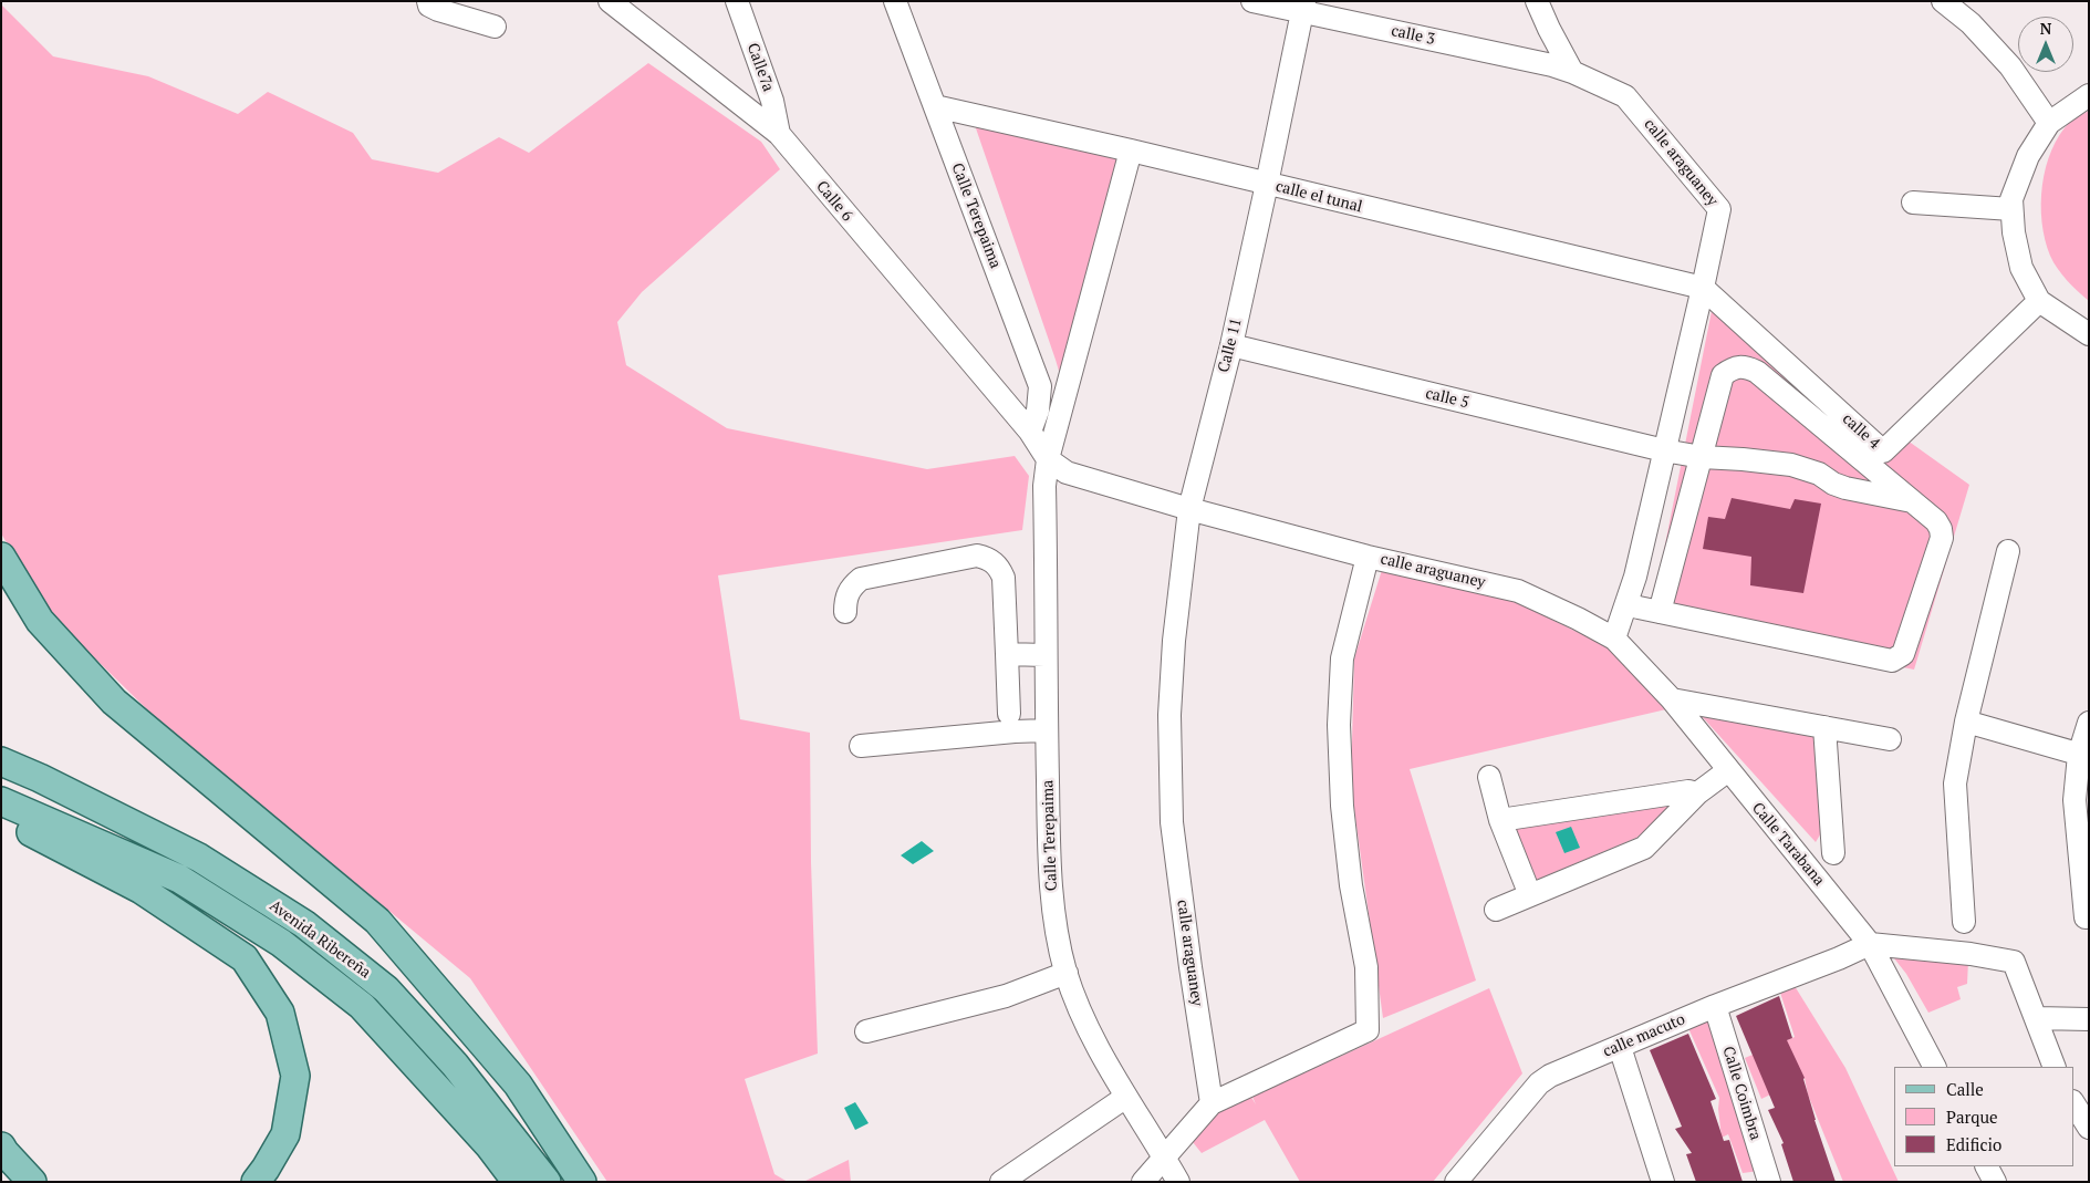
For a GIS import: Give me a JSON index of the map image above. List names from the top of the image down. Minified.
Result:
{"streets":{"main road":["Avenida Ribereña"],"street":["calle 3","Calle7a","calle araguaney","calle el tunal","Calle 6","Calle Terepaima","Calle 11","calle 5","calle 4","Calle Tarabana","calle macuto","Calle Coimbra"]},"crossings":[["calle 3","calle araguaney"],["calle 3","Calle 11"],["Calle7a","Calle 6"],["calle araguaney","calle el tunal"],["calle araguaney","Calle 11"],["calle araguaney","calle 5"],["calle araguaney","calle 4"],["calle araguaney","Calle Tarabana"],["calle el tunal","Calle Terepaima"],["calle el tunal","Calle 11"],["calle el tunal","calle 4"],["Calle 6","Calle Terepaima"],["Calle 11","calle 5"],["Calle Tarabana","calle macuto"],["calle macuto","Calle Coimbra"]],"legend":["Calle","Parque","Edificio"],"north":"top"}
